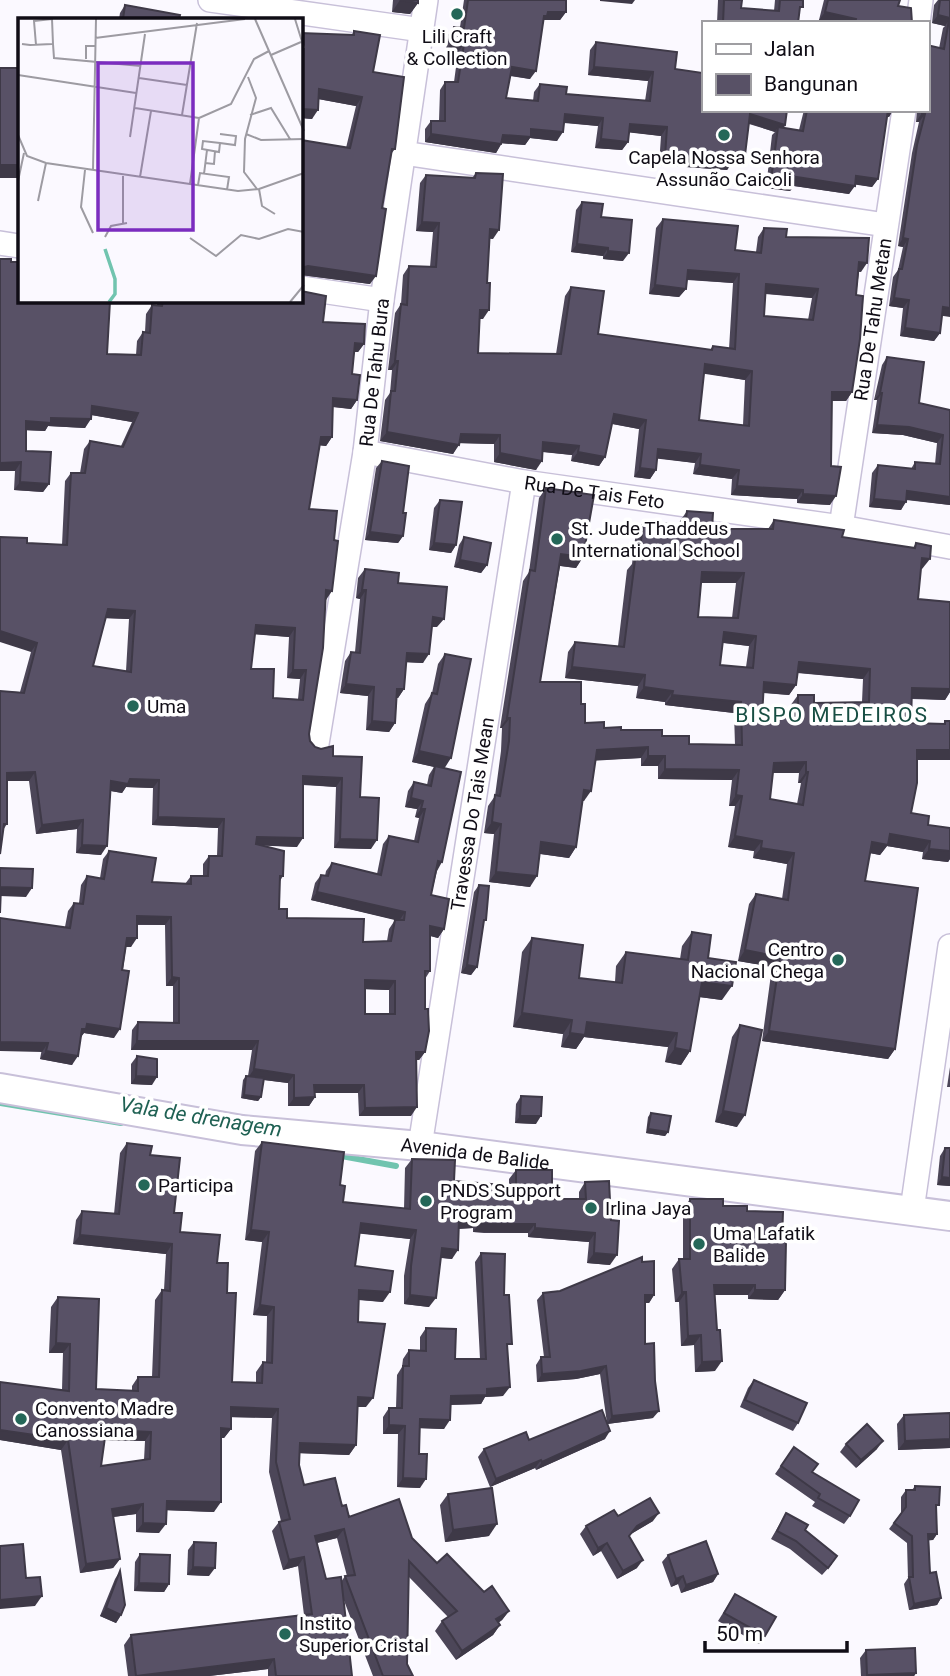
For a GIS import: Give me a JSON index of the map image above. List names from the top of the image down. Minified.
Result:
{"streets":{"main road":["Avenida de Balide"],"street":["Rua De Tahu Metan","Rua De Tahu Bura","Rua De Tais Feto","Travessa Do Tais Mean"]},"crossings":[["Rua De Tahu Metan","Rua De Tais Feto"],["Rua De Tahu Bura","Rua De Tais Feto"],["Rua De Tais Feto","Travessa Do Tais Mean"],["Travessa Do Tais Mean","Avenida de Balide"]],"districts":["BISPO MEDEIROS"],"water":["Vala de drenagem"],"places":["Lili Craft & Collection","Capela Nossa Senhora Assunão Caicoli","St. Jude Thaddeus International School","Uma","Centro Nacional Chega","Participa","PNDS Support Program","Irlina Jaya","Uma Lafatik Balide","Convento Madre Canossiana","Instito Superior Cristal"],"legend":["Jalan","Bangunan"],"scale_bar":"50 m"}
